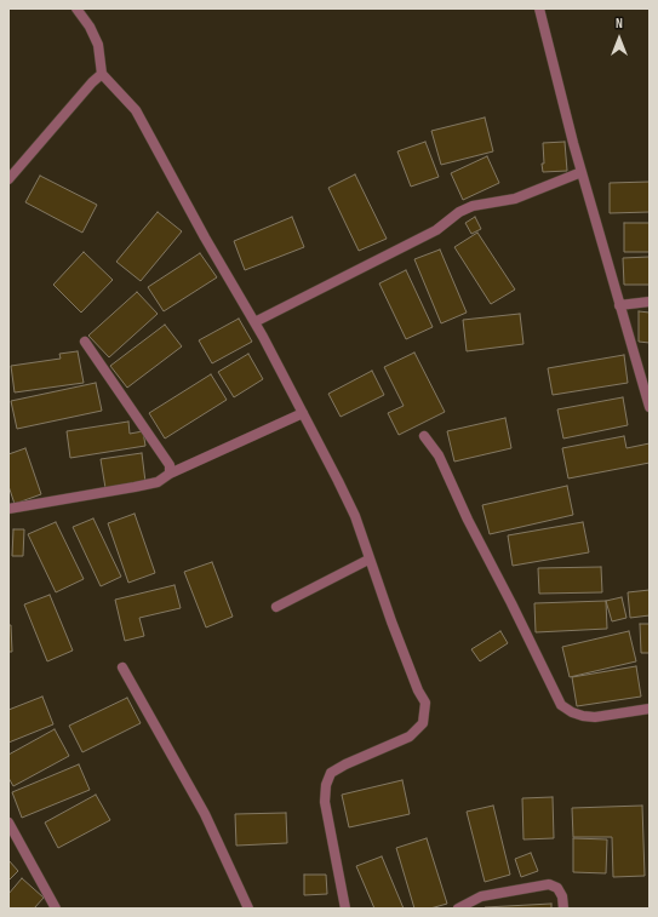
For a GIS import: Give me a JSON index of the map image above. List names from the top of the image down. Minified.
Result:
{"north":"top"}
